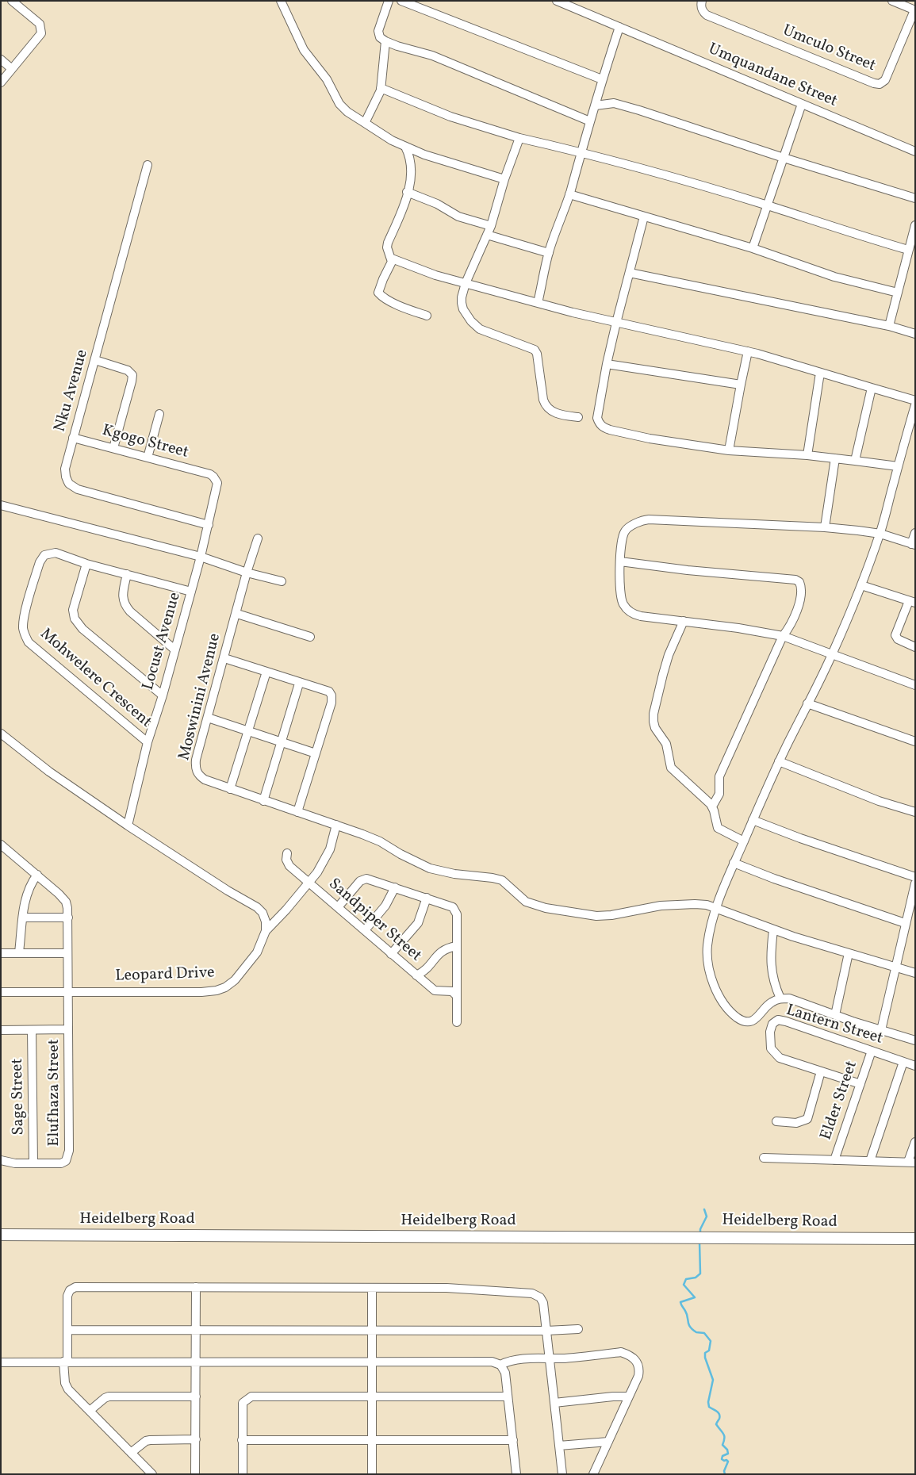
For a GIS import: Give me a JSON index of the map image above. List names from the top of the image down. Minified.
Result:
{"streets":{"main road":["Heidelberg Road"],"street":["Umculo Street","Umquandane Street","Nku Avenue","Kgogo Street","Locust Avenue","Mohwelere Crescent","Moswinini Avenue","Sandpiper Street","Leopard Drive","Lantern Street","Elufhaza Street","Sage Street","Elder Street"]},"crossings":[["Nku Avenue","Kgogo Street"],["Nku Avenue","Locust Avenue"],["Kgogo Street","Locust Avenue"],["Locust Avenue","Mohwelere Crescent"],["Moswinini Avenue","Leopard Drive"],["Sandpiper Street","Leopard Drive"],["Leopard Drive","Elufhaza Street"],["Lantern Street","Elder Street"],["Elufhaza Street","Sage Street"]]}
